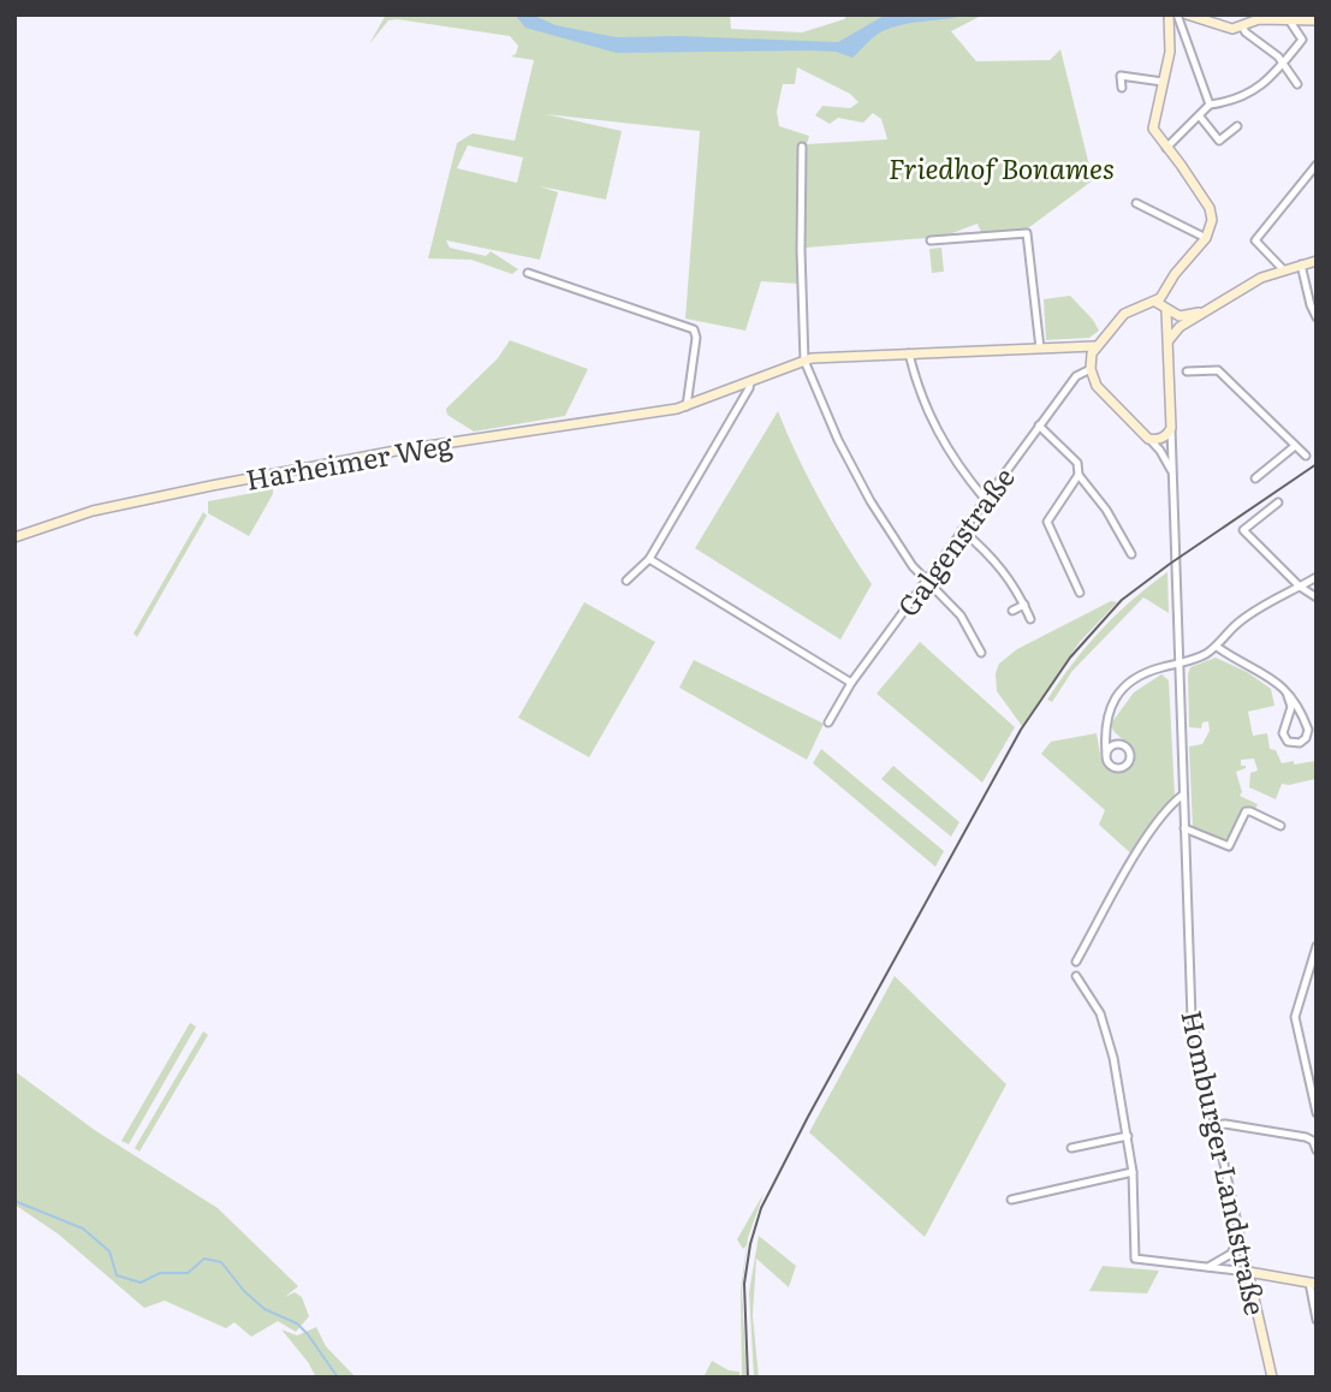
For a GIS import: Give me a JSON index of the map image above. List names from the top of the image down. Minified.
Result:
{"streets":{"street":["Harheimer Weg","Galgenstraße","Homburger Landstraße"]},"parks":["Friedhof Bonames"]}
